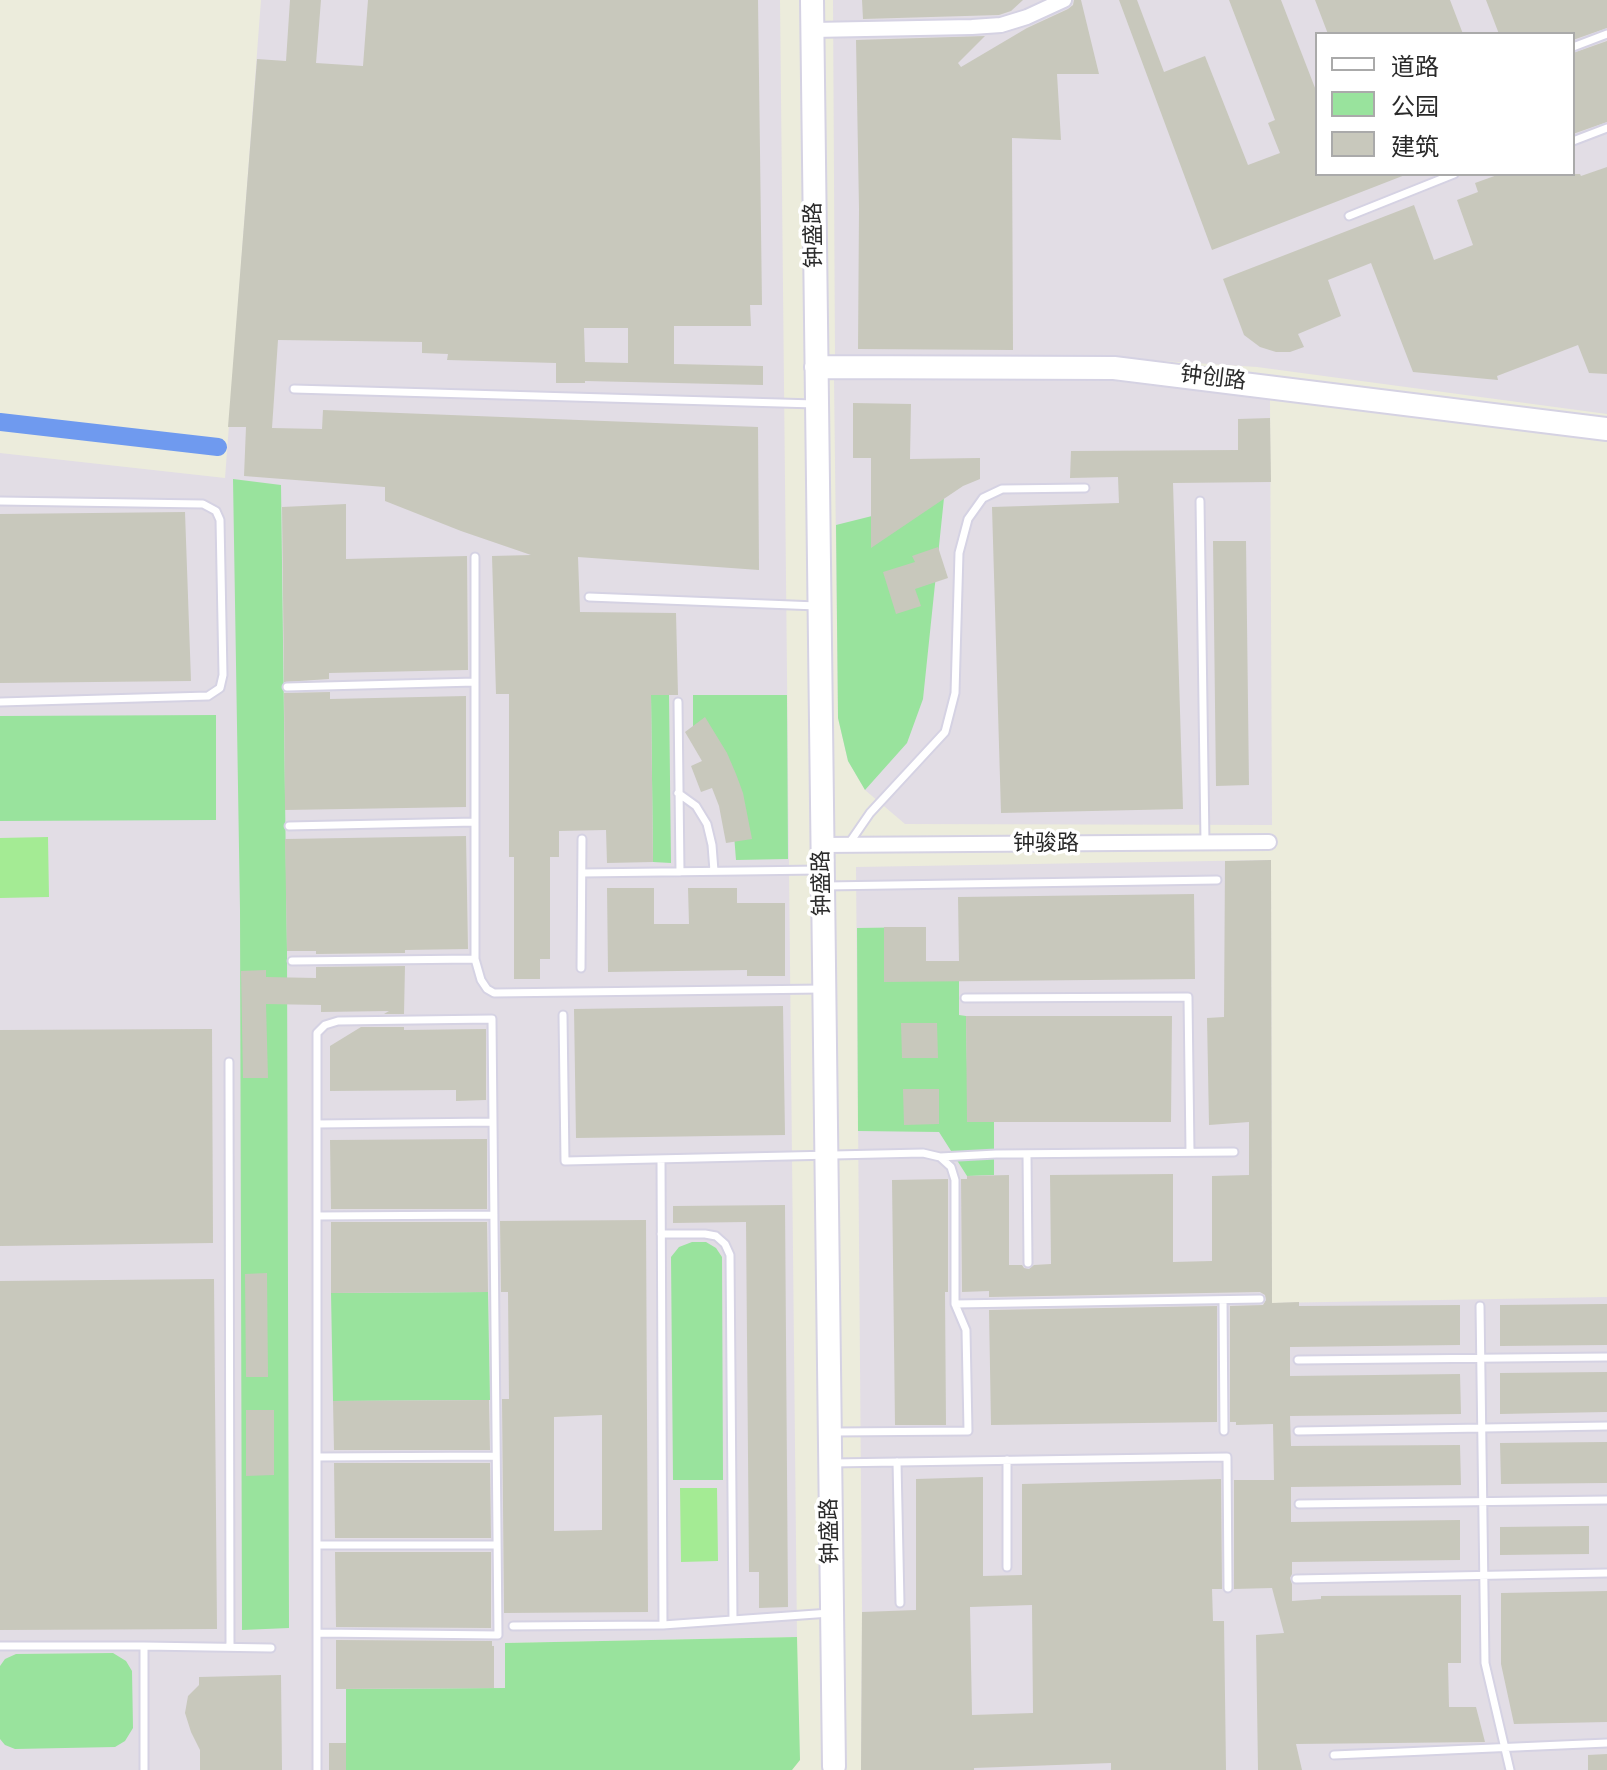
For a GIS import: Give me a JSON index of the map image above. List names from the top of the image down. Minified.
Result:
{"streets":{"street":["钟盛路","钟创路","钟骏路"]},"crossings":[["钟盛路","钟创路"],["钟盛路","钟骏路"]],"legend":["道路","公园","建筑"]}
